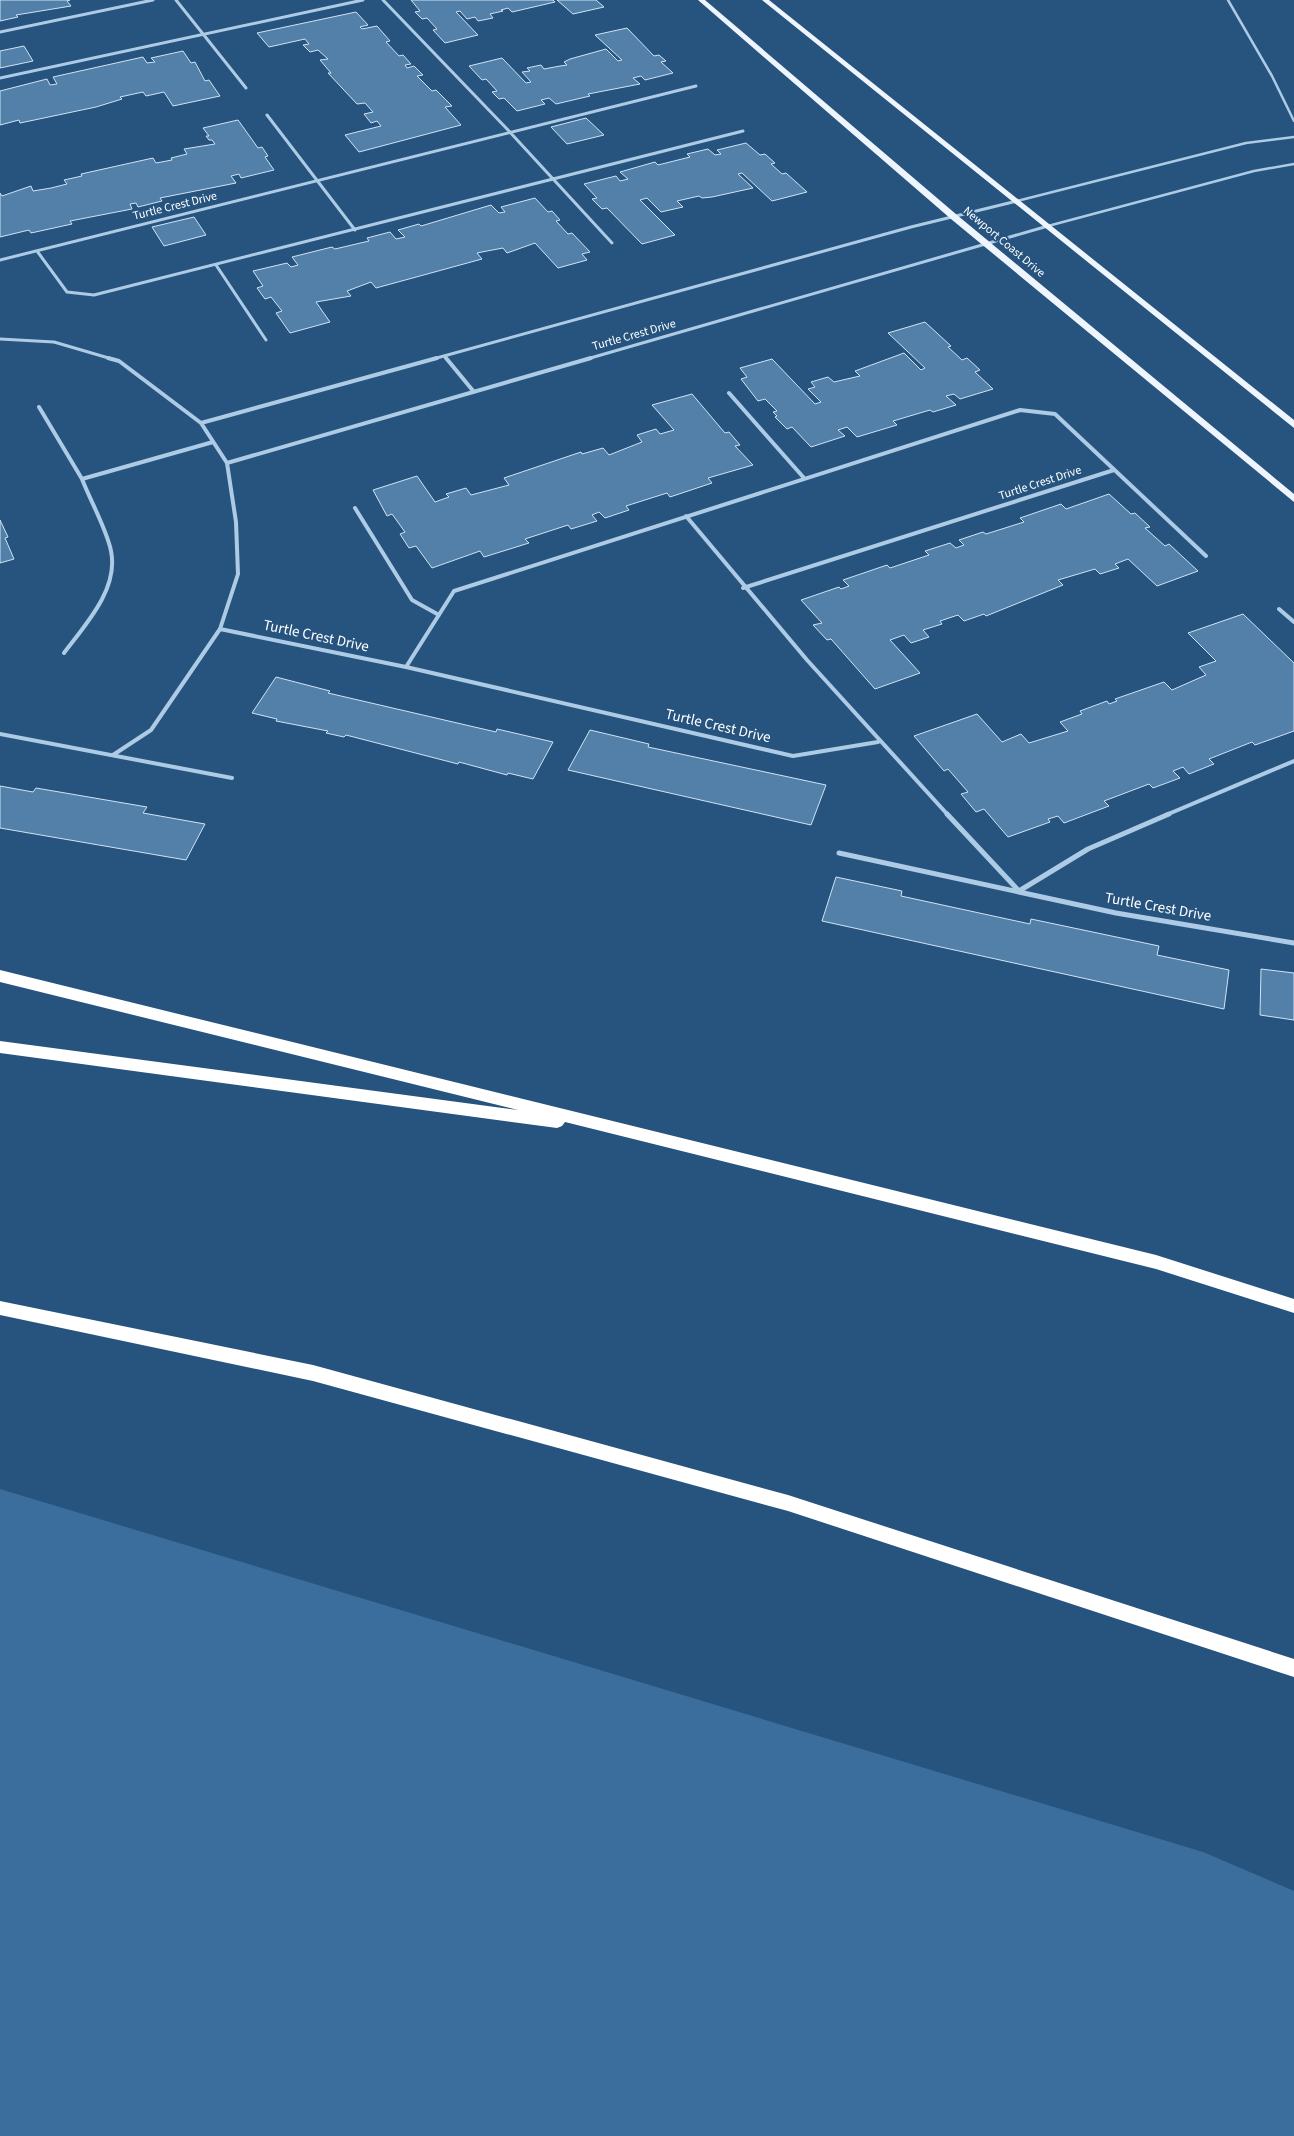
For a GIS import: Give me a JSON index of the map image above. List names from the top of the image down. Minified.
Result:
{"streets":{"main road":["Newport Coast Drive"],"street":["Turtle Crest Drive"]},"crossings":[["Turtle Crest Drive","Newport Coast Drive"]]}
